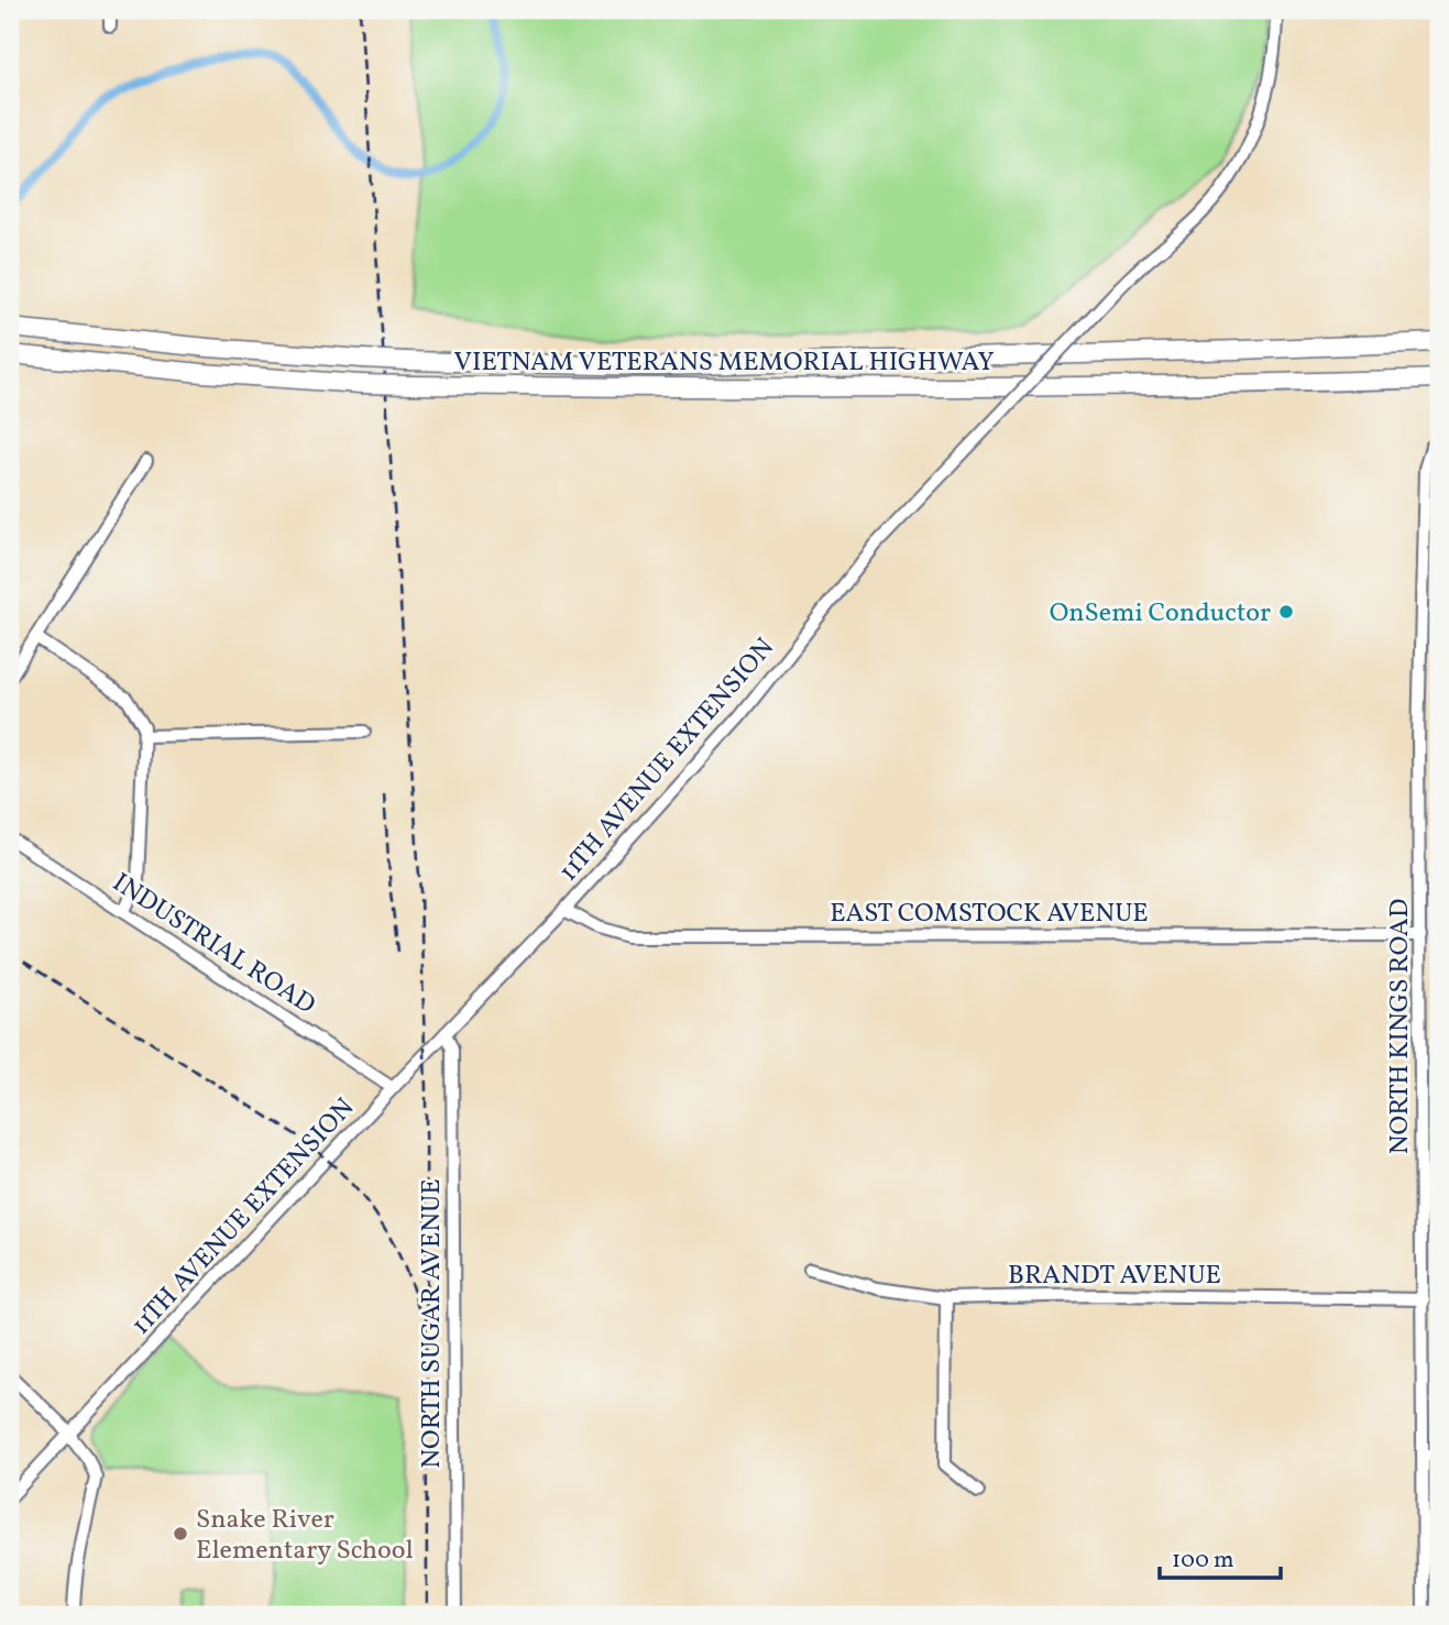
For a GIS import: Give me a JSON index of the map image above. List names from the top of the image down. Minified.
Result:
{"streets":{"highway":["VIETNAM VETERANS MEMORIAL HIGHWAY"],"street":["11TH AVENUE EXTENSION","EAST COMSTOCK AVENUE","INDUSTRIAL ROAD","NORTH KINGS ROAD","BRANDT AVENUE","NORTH SUGAR AVENUE"]},"crossings":[["11TH AVENUE EXTENSION","EAST COMSTOCK AVENUE"],["11TH AVENUE EXTENSION","INDUSTRIAL ROAD"],["11TH AVENUE EXTENSION","NORTH SUGAR AVENUE"],["EAST COMSTOCK AVENUE","NORTH KINGS ROAD"],["NORTH KINGS ROAD","BRANDT AVENUE"]],"places":["OnSemi Conductor","Snake River Elementary School"],"scale_bar":"100 m"}
